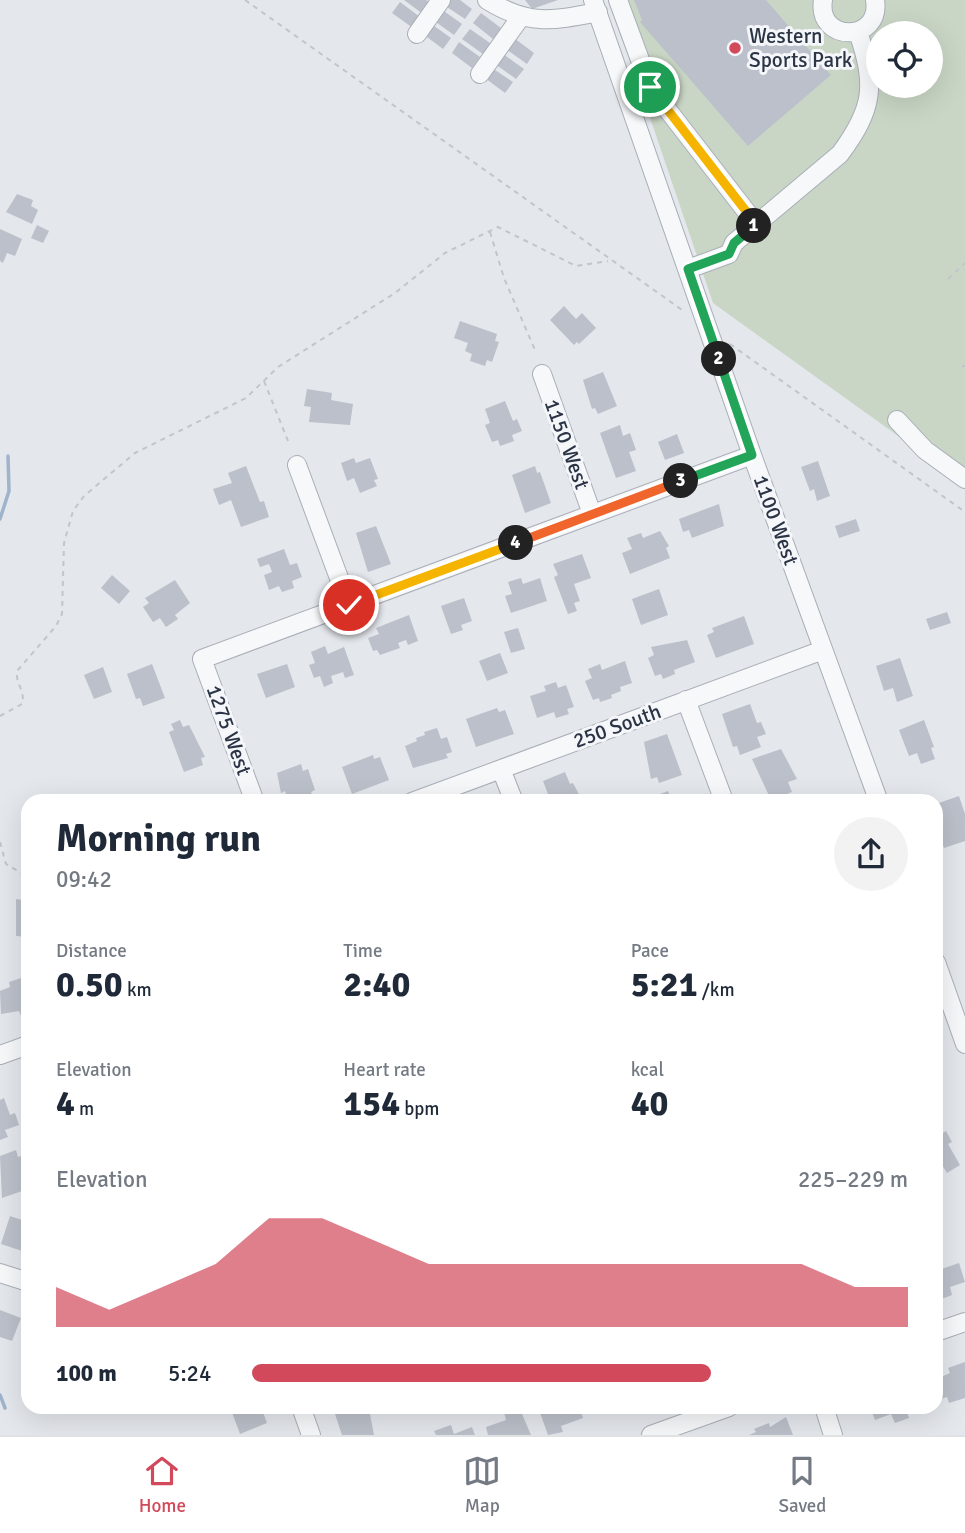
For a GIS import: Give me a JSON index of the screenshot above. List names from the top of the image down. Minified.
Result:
{"streets":{"street":["1150 West","1100 West","250 South","1275 West"]},"crossings":[["1100 West","250 South"]],"places":["Western Sports Park"],"page":{"pins":["1","2","3","4"],"heading":["Morning run","09:42"],"stats":[["Distance","0.50 km"],["Time","2:40"],["Pace","5:21 /km"],["Elevation","4 m"],["Heart rate","154 bpm"],["kcal","40"]],"chart":["Elevation","225–229 m"],"list":[{"name":"100 m","note":"5:24"}],"tabs":["Home","Map","Saved"]}}
